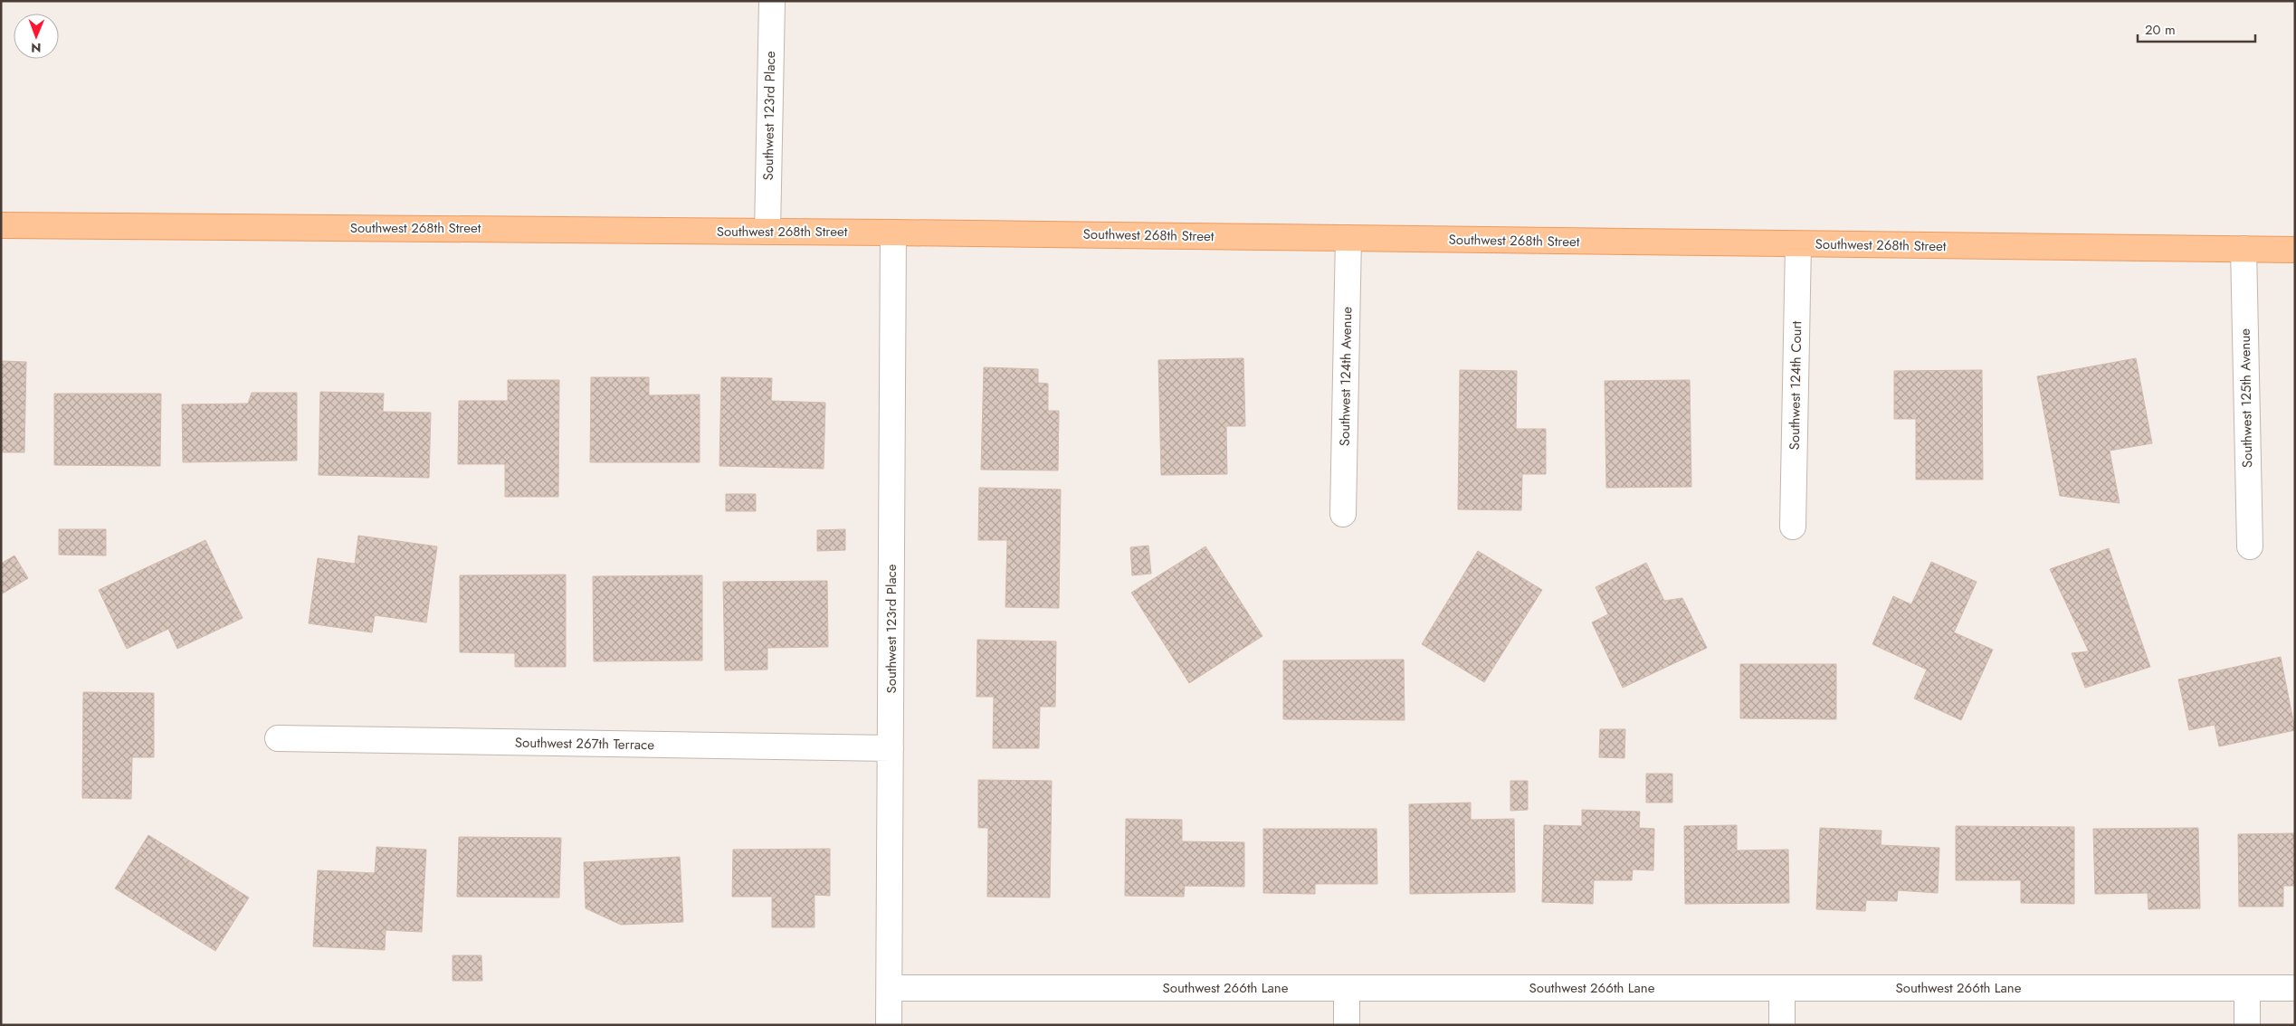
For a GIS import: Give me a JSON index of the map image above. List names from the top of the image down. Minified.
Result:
{"streets":{"main road":["Southwest 268th Street"],"street":["Southwest 123rd Place","Southwest 124th Avenue","Southwest 124th Court","Southwest 125th Avenue","Southwest 267th Terrace","Southwest 266th Lane"]},"crossings":[["Southwest 123rd Place","Southwest 268th Street"],["Southwest 123rd Place","Southwest 267th Terrace"],["Southwest 123rd Place","Southwest 266th Lane"],["Southwest 268th Street","Southwest 124th Avenue"],["Southwest 268th Street","Southwest 124th Court"],["Southwest 268th Street","Southwest 125th Avenue"]],"scale_bar":"20 m","north":"bottom"}
